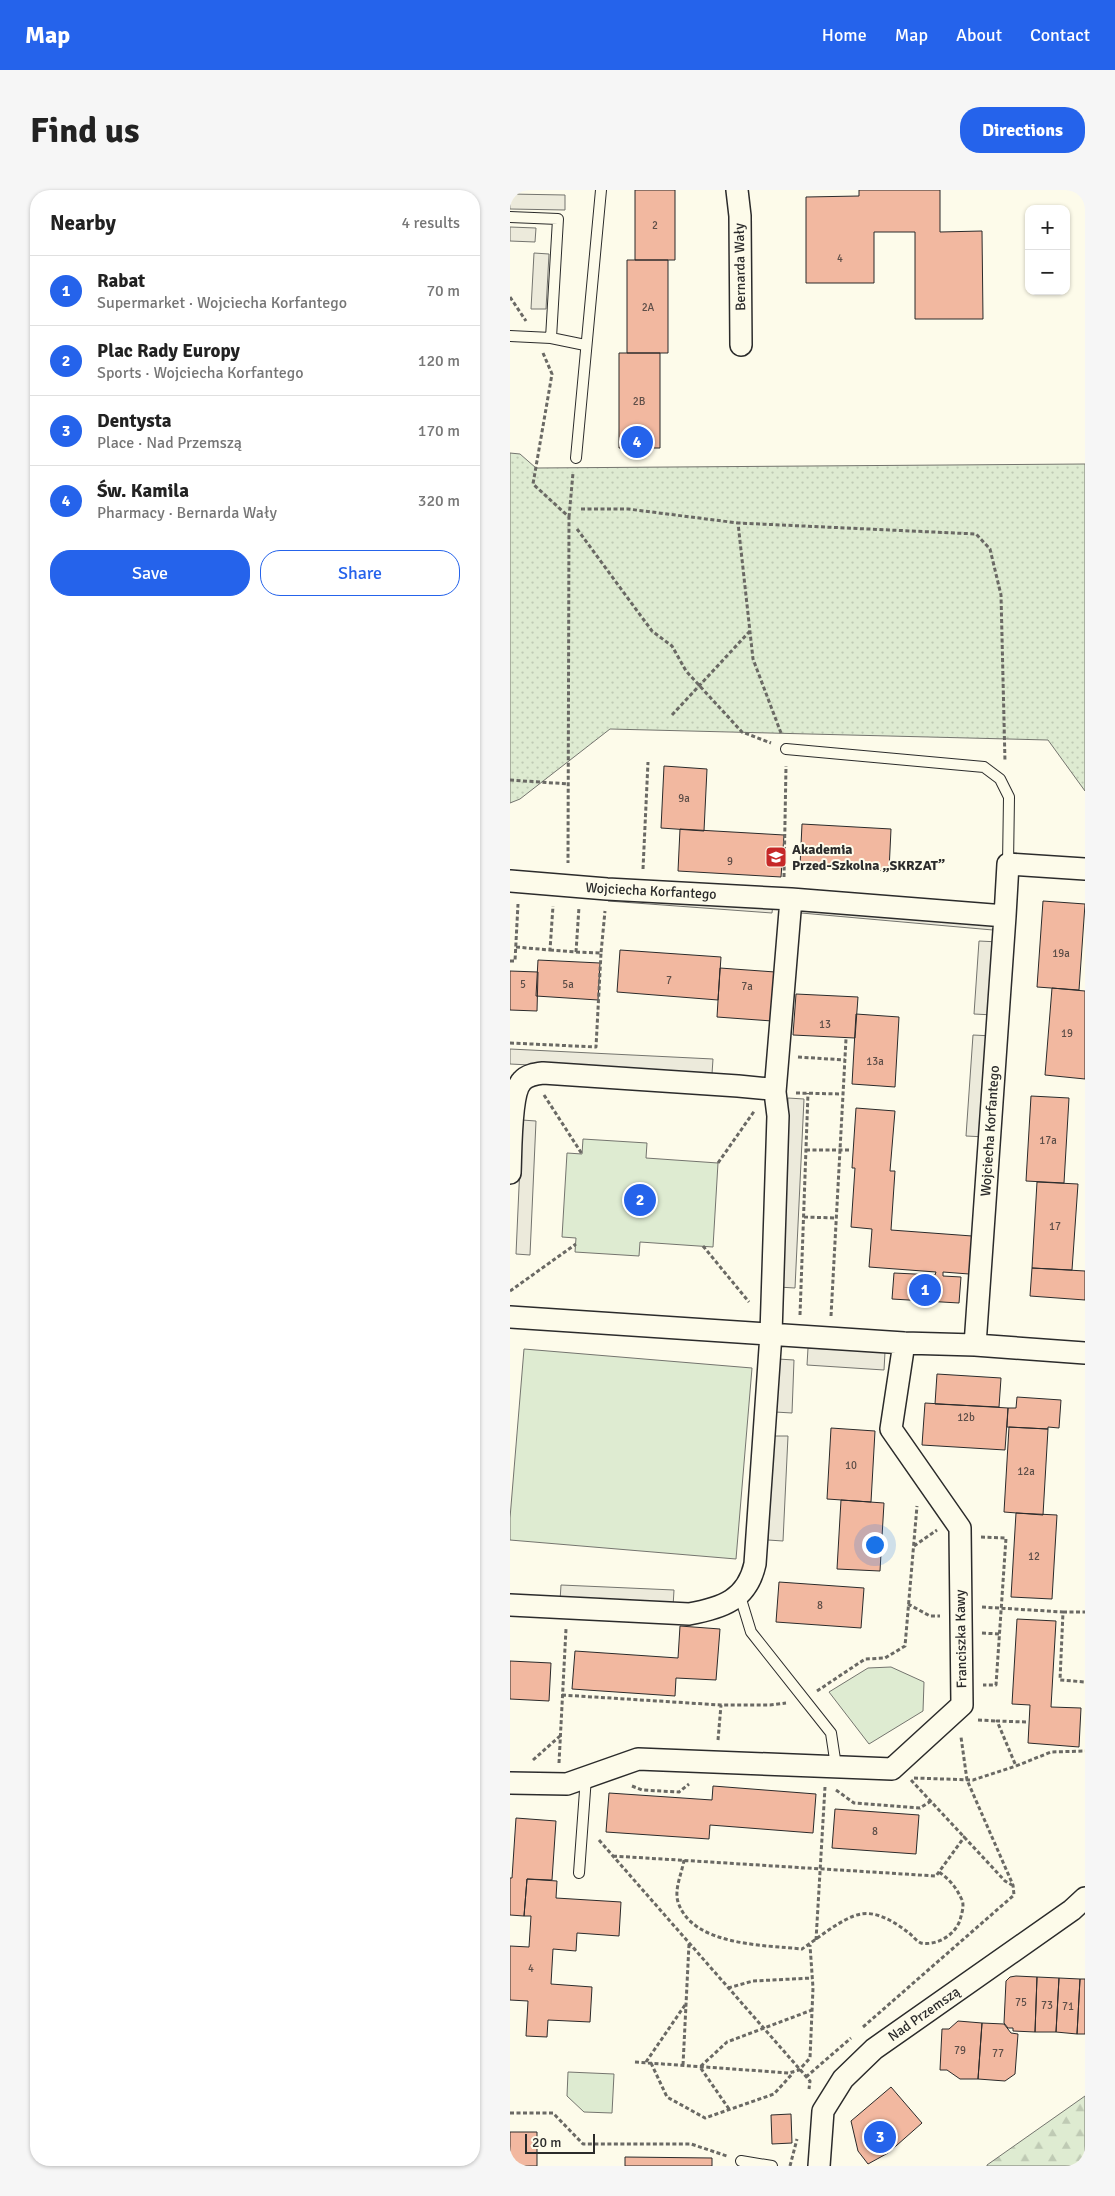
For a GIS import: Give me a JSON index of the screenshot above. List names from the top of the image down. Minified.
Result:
{"streets":{"street":["Bernarda Wały","Wojciecha Korfantego","Franciszka Kawy","Nad Przemszą"]},"places":{"school or university":["Akademia Przed-Szkolna „SKRZAT”"]},"house_numbers":["2","4","2A","2B","9a","9","19a","7","5","5a","7a","13","19","13a","17a","17","12b","10","12a","12","8","8","4","75","73","71","79","77"],"scale_bar":"20 m","page":{"header":"Map","nav":["Home","Map","About","Contact"],"buttons":["Directions",["Save","Share"]],"title":"Find us","heading":["Nearby","4 results"],"map_buttons":["+","−"],"list":[{"mark":"1","name":"Rabat","note":"Supermarket · Wojciecha Korfantego","value":"70 m"},{"mark":"2","name":"Plac Rady Europy","note":"Sports · Wojciecha Korfantego","value":"120 m"},{"mark":"3","name":"Dentysta","note":"Place · Nad Przemszą","value":"170 m"},{"mark":"4","name":"Św. Kamila","note":"Pharmacy · Bernarda Wały","value":"320 m"}],"pins":["4","2","1","3"],"scale":"20 m"}}
